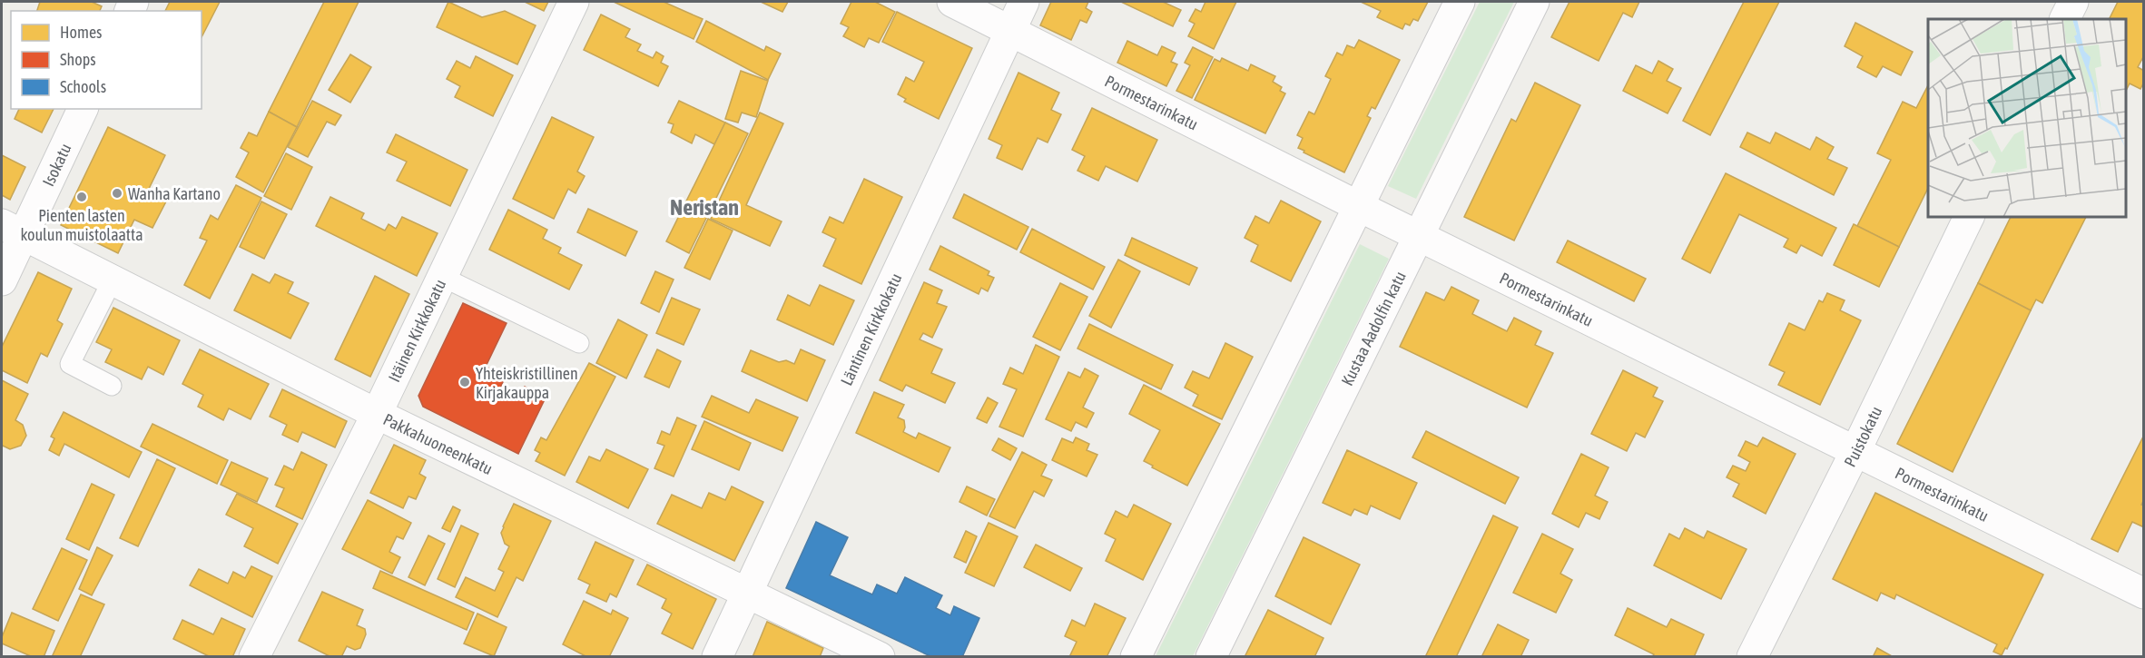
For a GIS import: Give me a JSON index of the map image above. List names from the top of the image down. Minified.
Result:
{"streets":{"street":["Pormestarinkatu","Isokatu","Kustaa Aadolfin katu","Läntinen Kirkkokatu","Itäinen Kirkkokatu","Puistokatu","Pakkahuoneenkatu"]},"crossings":[["Pormestarinkatu","Kustaa Aadolfin katu"],["Pormestarinkatu","Läntinen Kirkkokatu"],["Pormestarinkatu","Puistokatu"],["Isokatu","Pakkahuoneenkatu"],["Läntinen Kirkkokatu","Pakkahuoneenkatu"],["Itäinen Kirkkokatu","Pakkahuoneenkatu"]],"districts":["Neristan"],"places":["Wanha Kartano","Pienten lasten koulun muistolaatta","Yhteiskristillinen Kirjakauppa"],"legend":["Homes","Shops","Schools"]}
